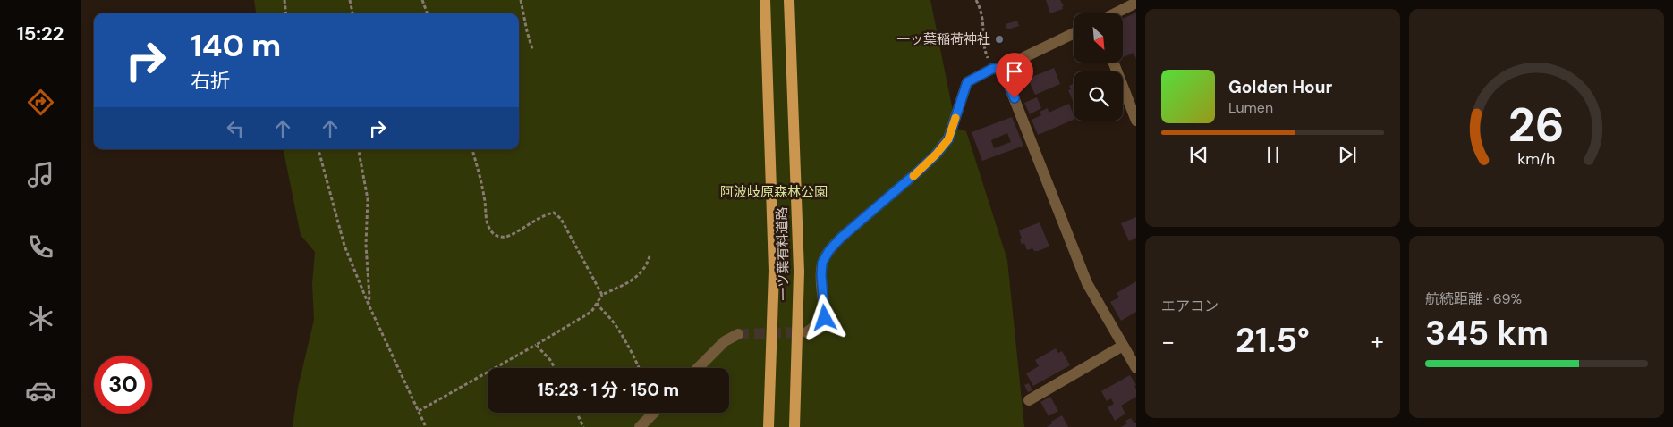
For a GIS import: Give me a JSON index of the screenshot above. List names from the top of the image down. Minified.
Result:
{"streets":{"main road":["一ツ葉有料道路"]},"parks":["阿波岐原森林公園"],"places":["一ッ葉稲荷神社"],"north":"bottom right","page":{"tabs":"15:22","turn":["140 m","右折"],"song":["Golden Hour","Lumen"],"tile":["エアコン",["航続距離 · 69%","345 km"]],"heat":["−","21.5°","+"],"limit":"30","trip":"15:23 · 1 分 · 150 m","gauge":["26","km/h"]}}
